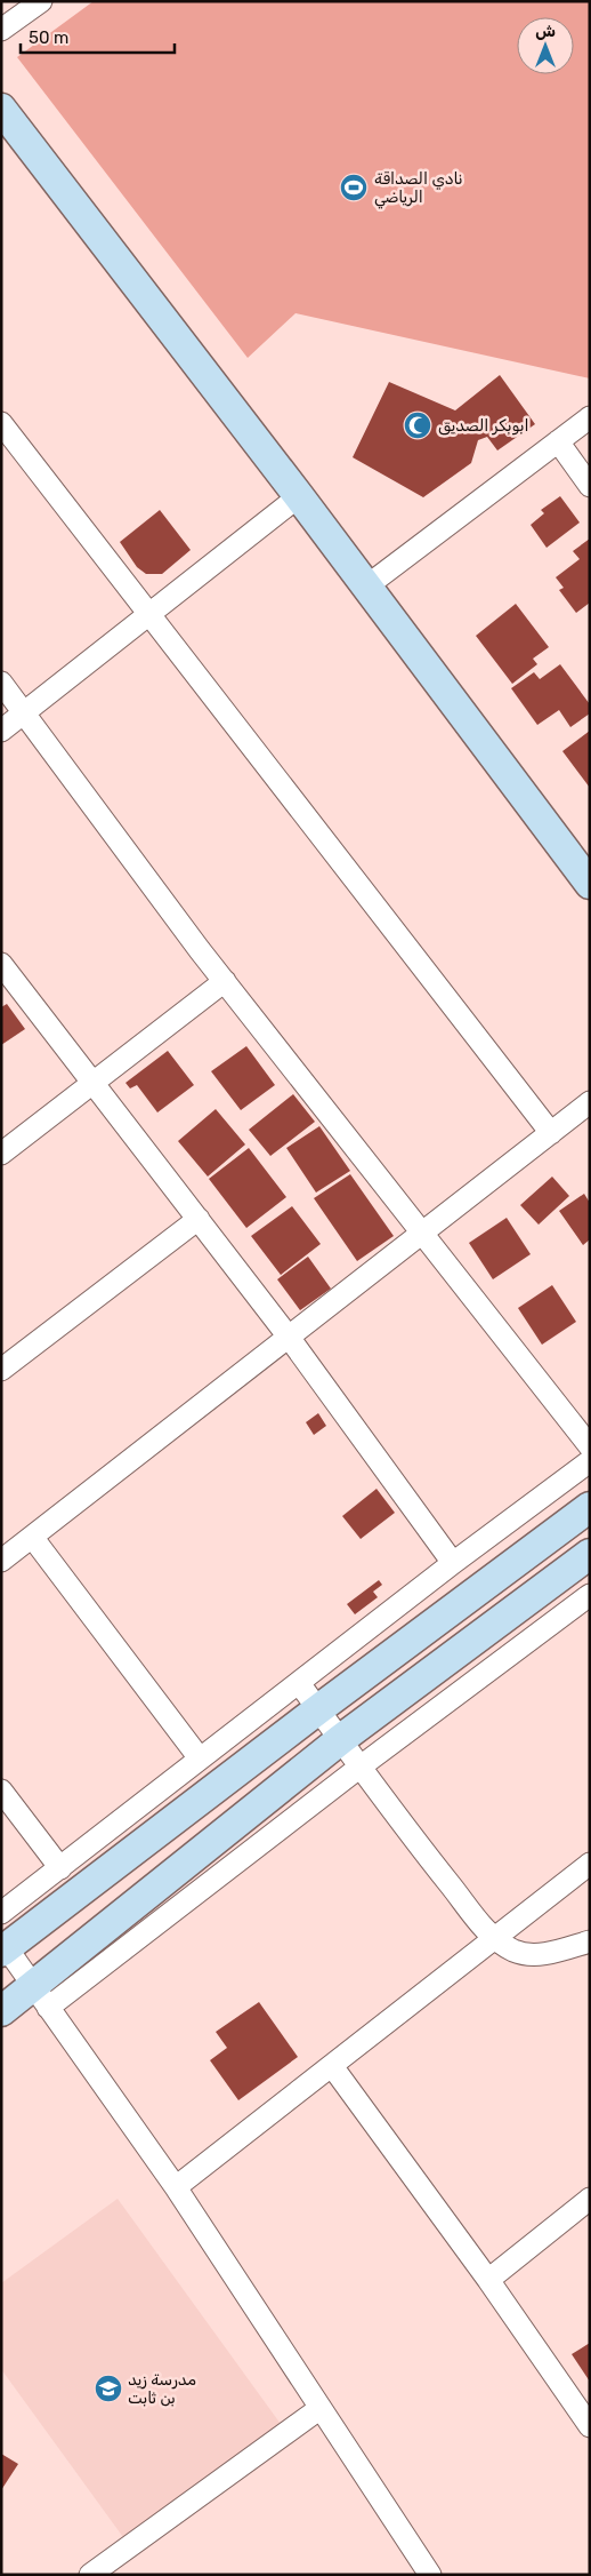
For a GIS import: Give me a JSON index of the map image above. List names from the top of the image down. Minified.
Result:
{"places":{"sports":["نادي الصداقة الرياضي"],"mosque":["ابوبكر الصديق"],"school or university":["مدرسة زيد بن ثابت"]},"scale_bar":"50 m","north":"top"}
